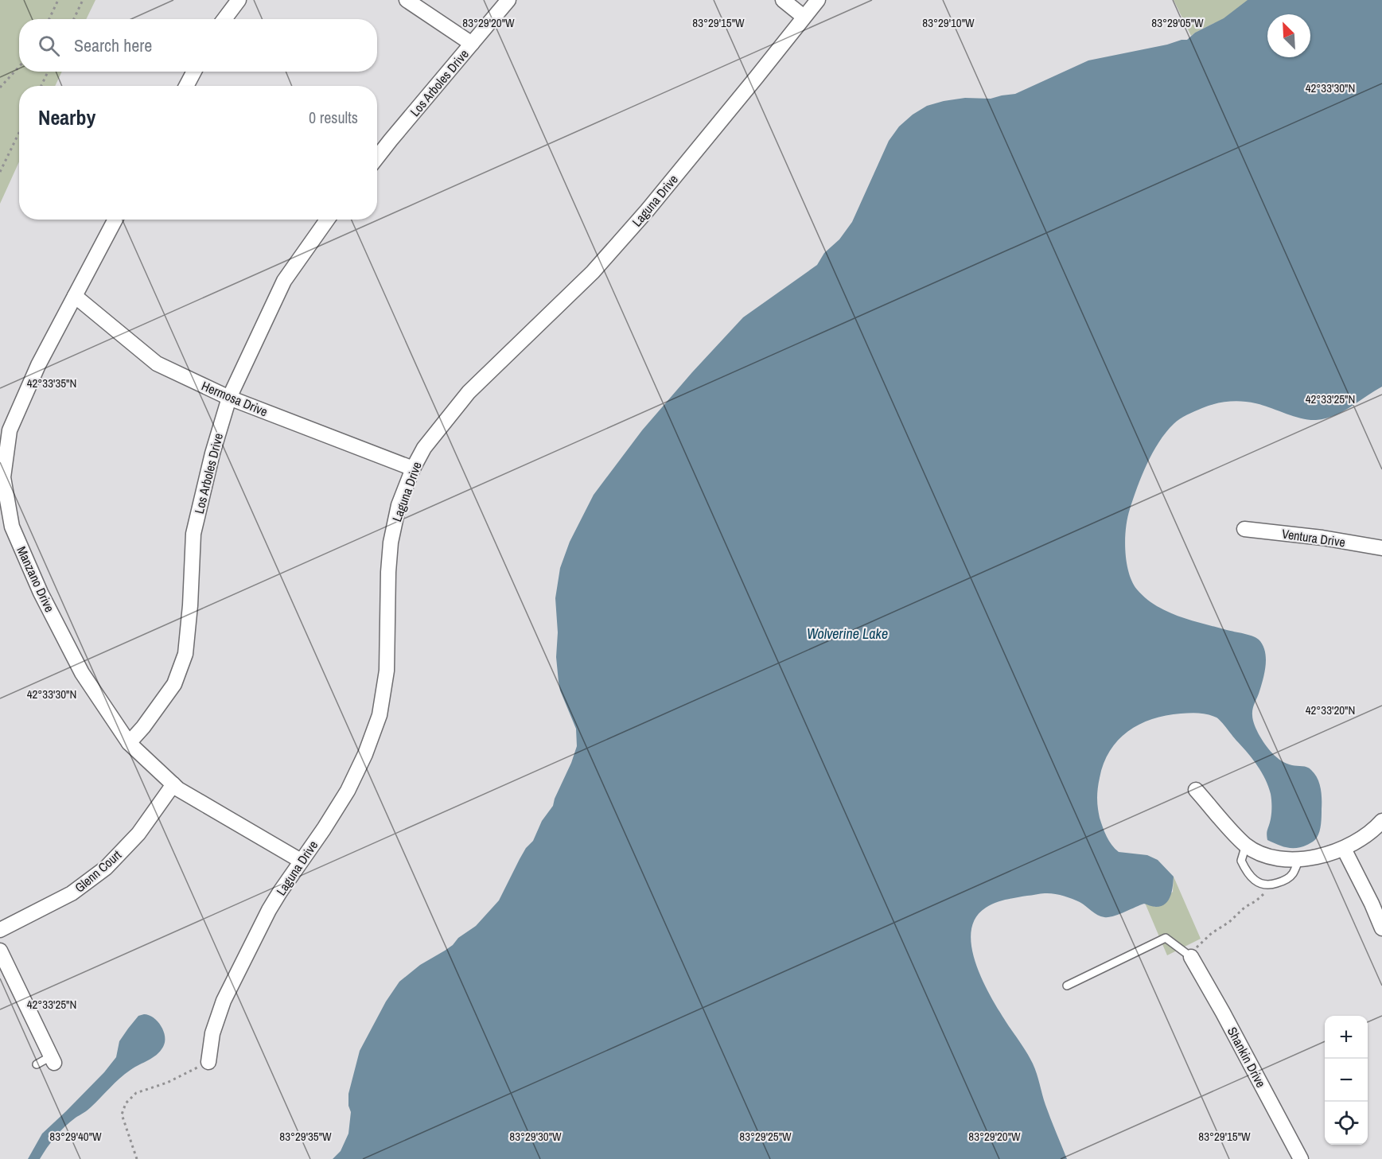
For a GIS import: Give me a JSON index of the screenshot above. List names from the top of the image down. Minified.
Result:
{"streets":{"street":["Los Arboles Drive","Laguna Drive","Hermosa Drive","Ventura Drive","Manzano Drive","Glenn Court","Shankin Drive"]},"crossings":[["Los Arboles Drive","Hermosa Drive"],["Los Arboles Drive","Manzano Drive"],["Laguna Drive","Hermosa Drive"],["Laguna Drive","Manzano Drive"],["Hermosa Drive","Manzano Drive"],["Manzano Drive","Glenn Court"]],"water":["Wolverine Lake"],"north":"top left","page":{"search":"Search here","heading":["Nearby","0 results"],"map_buttons":["+","−"]},"coordinates":["83°29'10\"W","83°29'05\"W","83°29'20\"W","83°29'15\"W","42°33'30\"N","42°33'35\"N","42°33'25\"N","42°33'20\"N","83°29'40\"W","83°29'35\"W","83°29'30\"W","83°29'25\"W"]}
